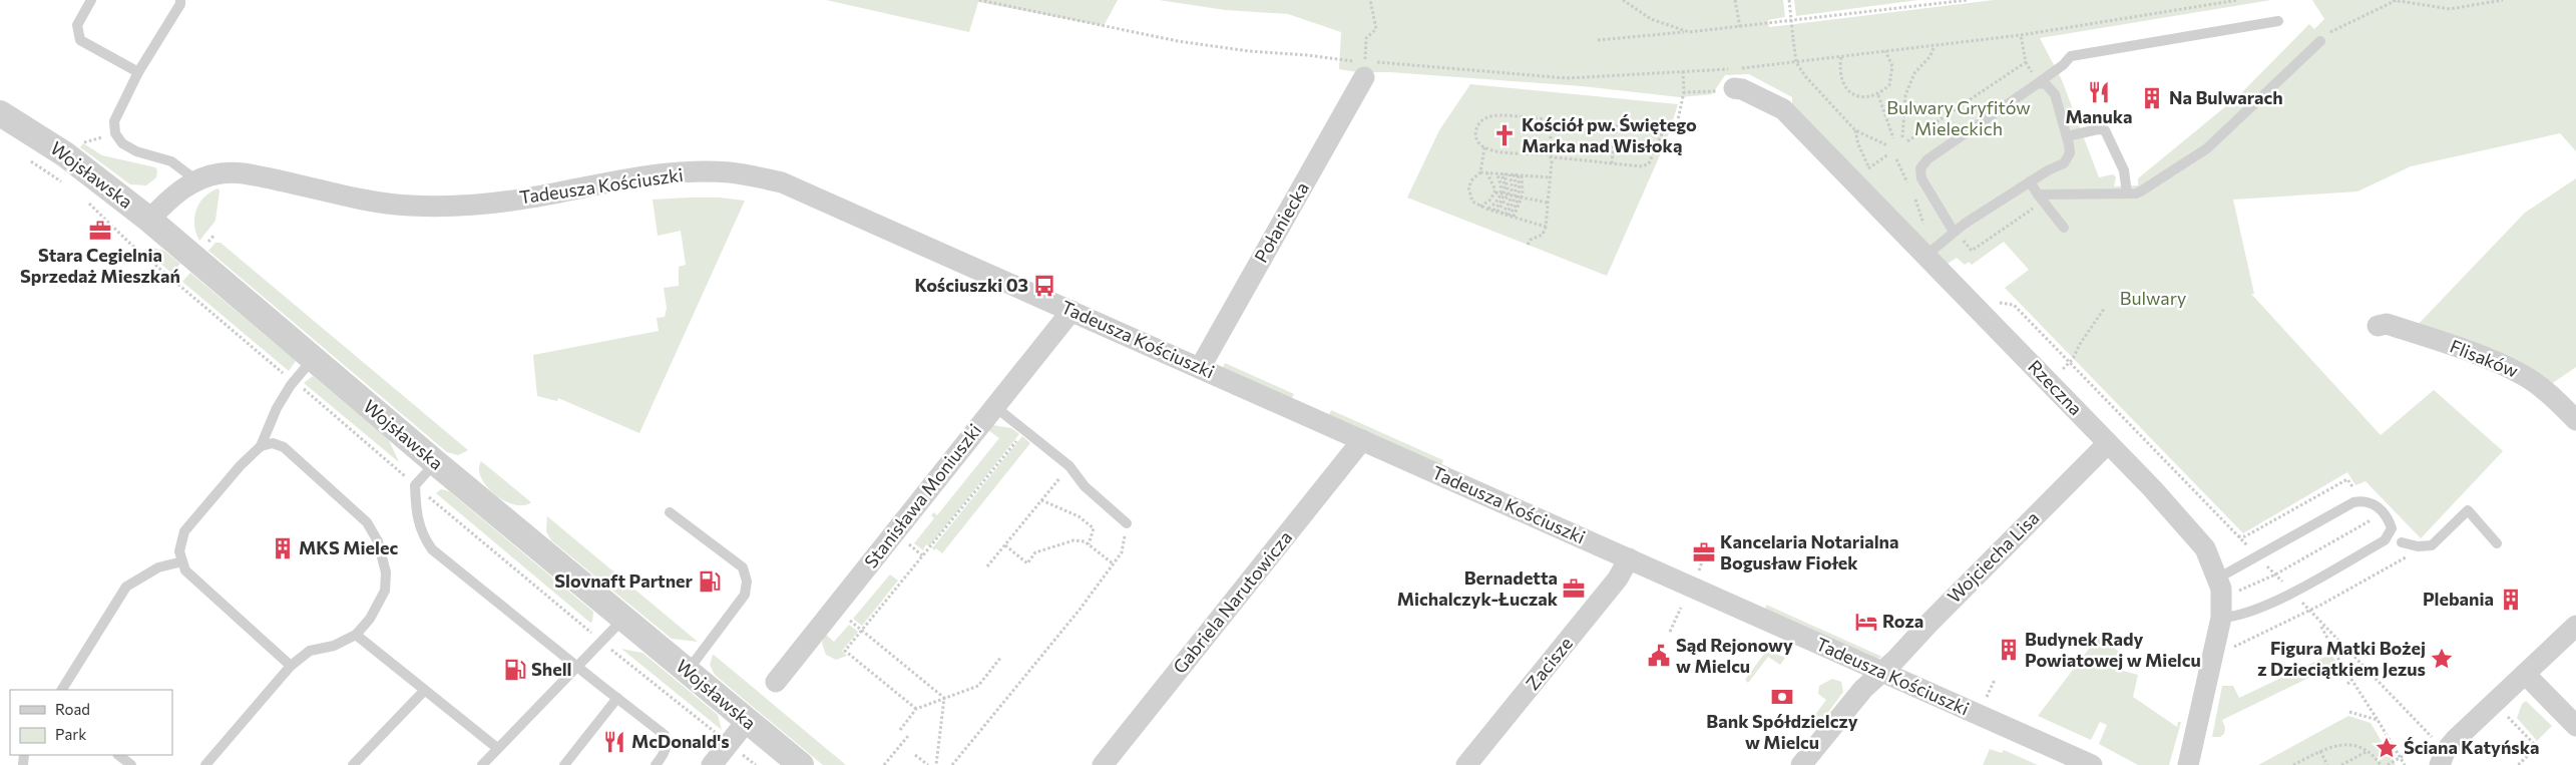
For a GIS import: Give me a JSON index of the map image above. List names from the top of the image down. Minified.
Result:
{"streets":{"street":["Wojsławska","Tadeusza Kościuszki","Połaniecka","Flisaków","Rzeczna","Stanisława Moniuszki","Wojciecha Lisa","Gabriela Narutowicza","Zacisze"]},"crossings":[["Wojsławska","Tadeusza Kościuszki"],["Tadeusza Kościuszki","Połaniecka"],["Tadeusza Kościuszki","Stanisława Moniuszki"],["Tadeusza Kościuszki","Wojciecha Lisa"],["Tadeusza Kościuszki","Gabriela Narutowicza"],["Tadeusza Kościuszki","Zacisze"],["Rzeczna","Wojciecha Lisa"]],"parks":["Bulwary Gryfitów Mieleckich","Bulwary"],"places":{"restaurant":["Manuka","McDonald's"],"building":["Na Bulwarach","MKS Mielec","Plebania","Budynek Rady Powiatowej w Mielcu"],"church":["Kościół pw. Świętego Marka nad Wisłoką"],"office":["Stara Cegielnia Sprzedaż Mieszkań","Kancelaria Notarialna Bogusław Fiołek","Bernadetta Michalczyk-Łuczak"],"bus stop":["Kościuszki 03"],"fuel station":["Slovnaft Partner","Shell"],"hotel":["Roza"],"public building":["Sąd Rejonowy w Mielcu"],"place":["Figura Matki Bożej z Dzieciątkiem Jezus","Ściana Katyńska"],"bank":["Bank Spółdzielczy w Mielcu"]},"legend":["Road","Park"]}
